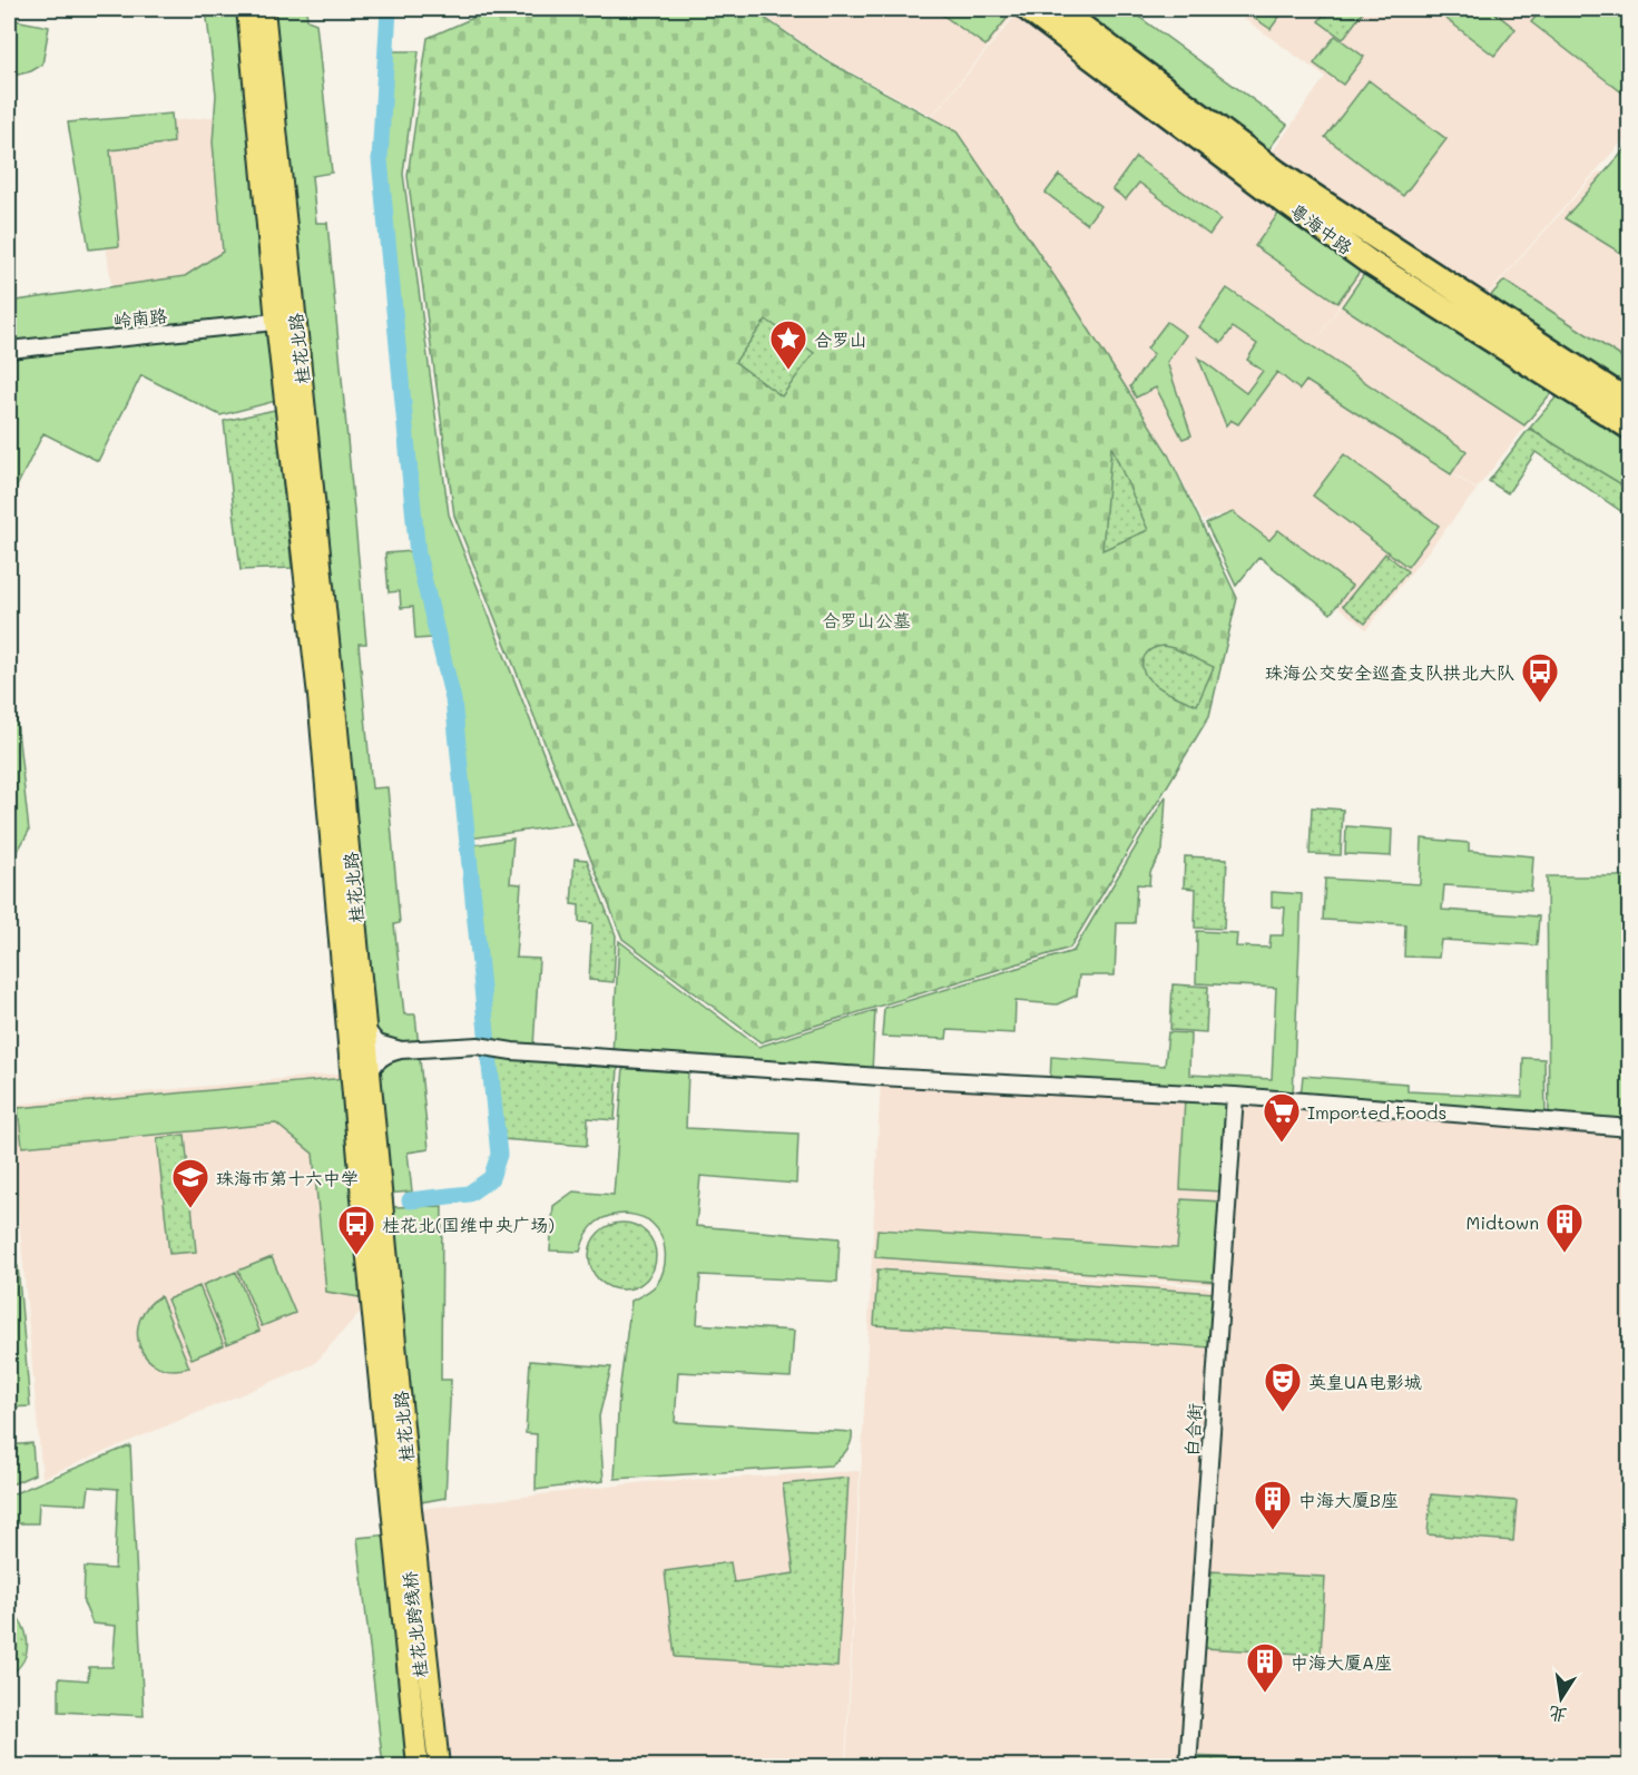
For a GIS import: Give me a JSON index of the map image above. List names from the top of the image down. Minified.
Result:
{"streets":{"highway":["粤海中路"],"main road":["桂花北路","桂花北跨线桥"],"street":["岭南路","白合街"]},"crossings":[["岭南路","桂花北路"],["桂花北路","桂花北跨线桥"]],"parks":["合罗山公墓"],"places":{"place":["合罗山"],"bus stop":["珠海公交安全巡查支队拱北大队","桂花北(国维中央广场)"],"supermarket":["Imported Foods"],"school or university":["珠海市第十六中学"],"building":["Midtown","中海大厦B座","中海大厦A座"],"theatre":["英皇UA电影城"]},"north":"bottom"}
